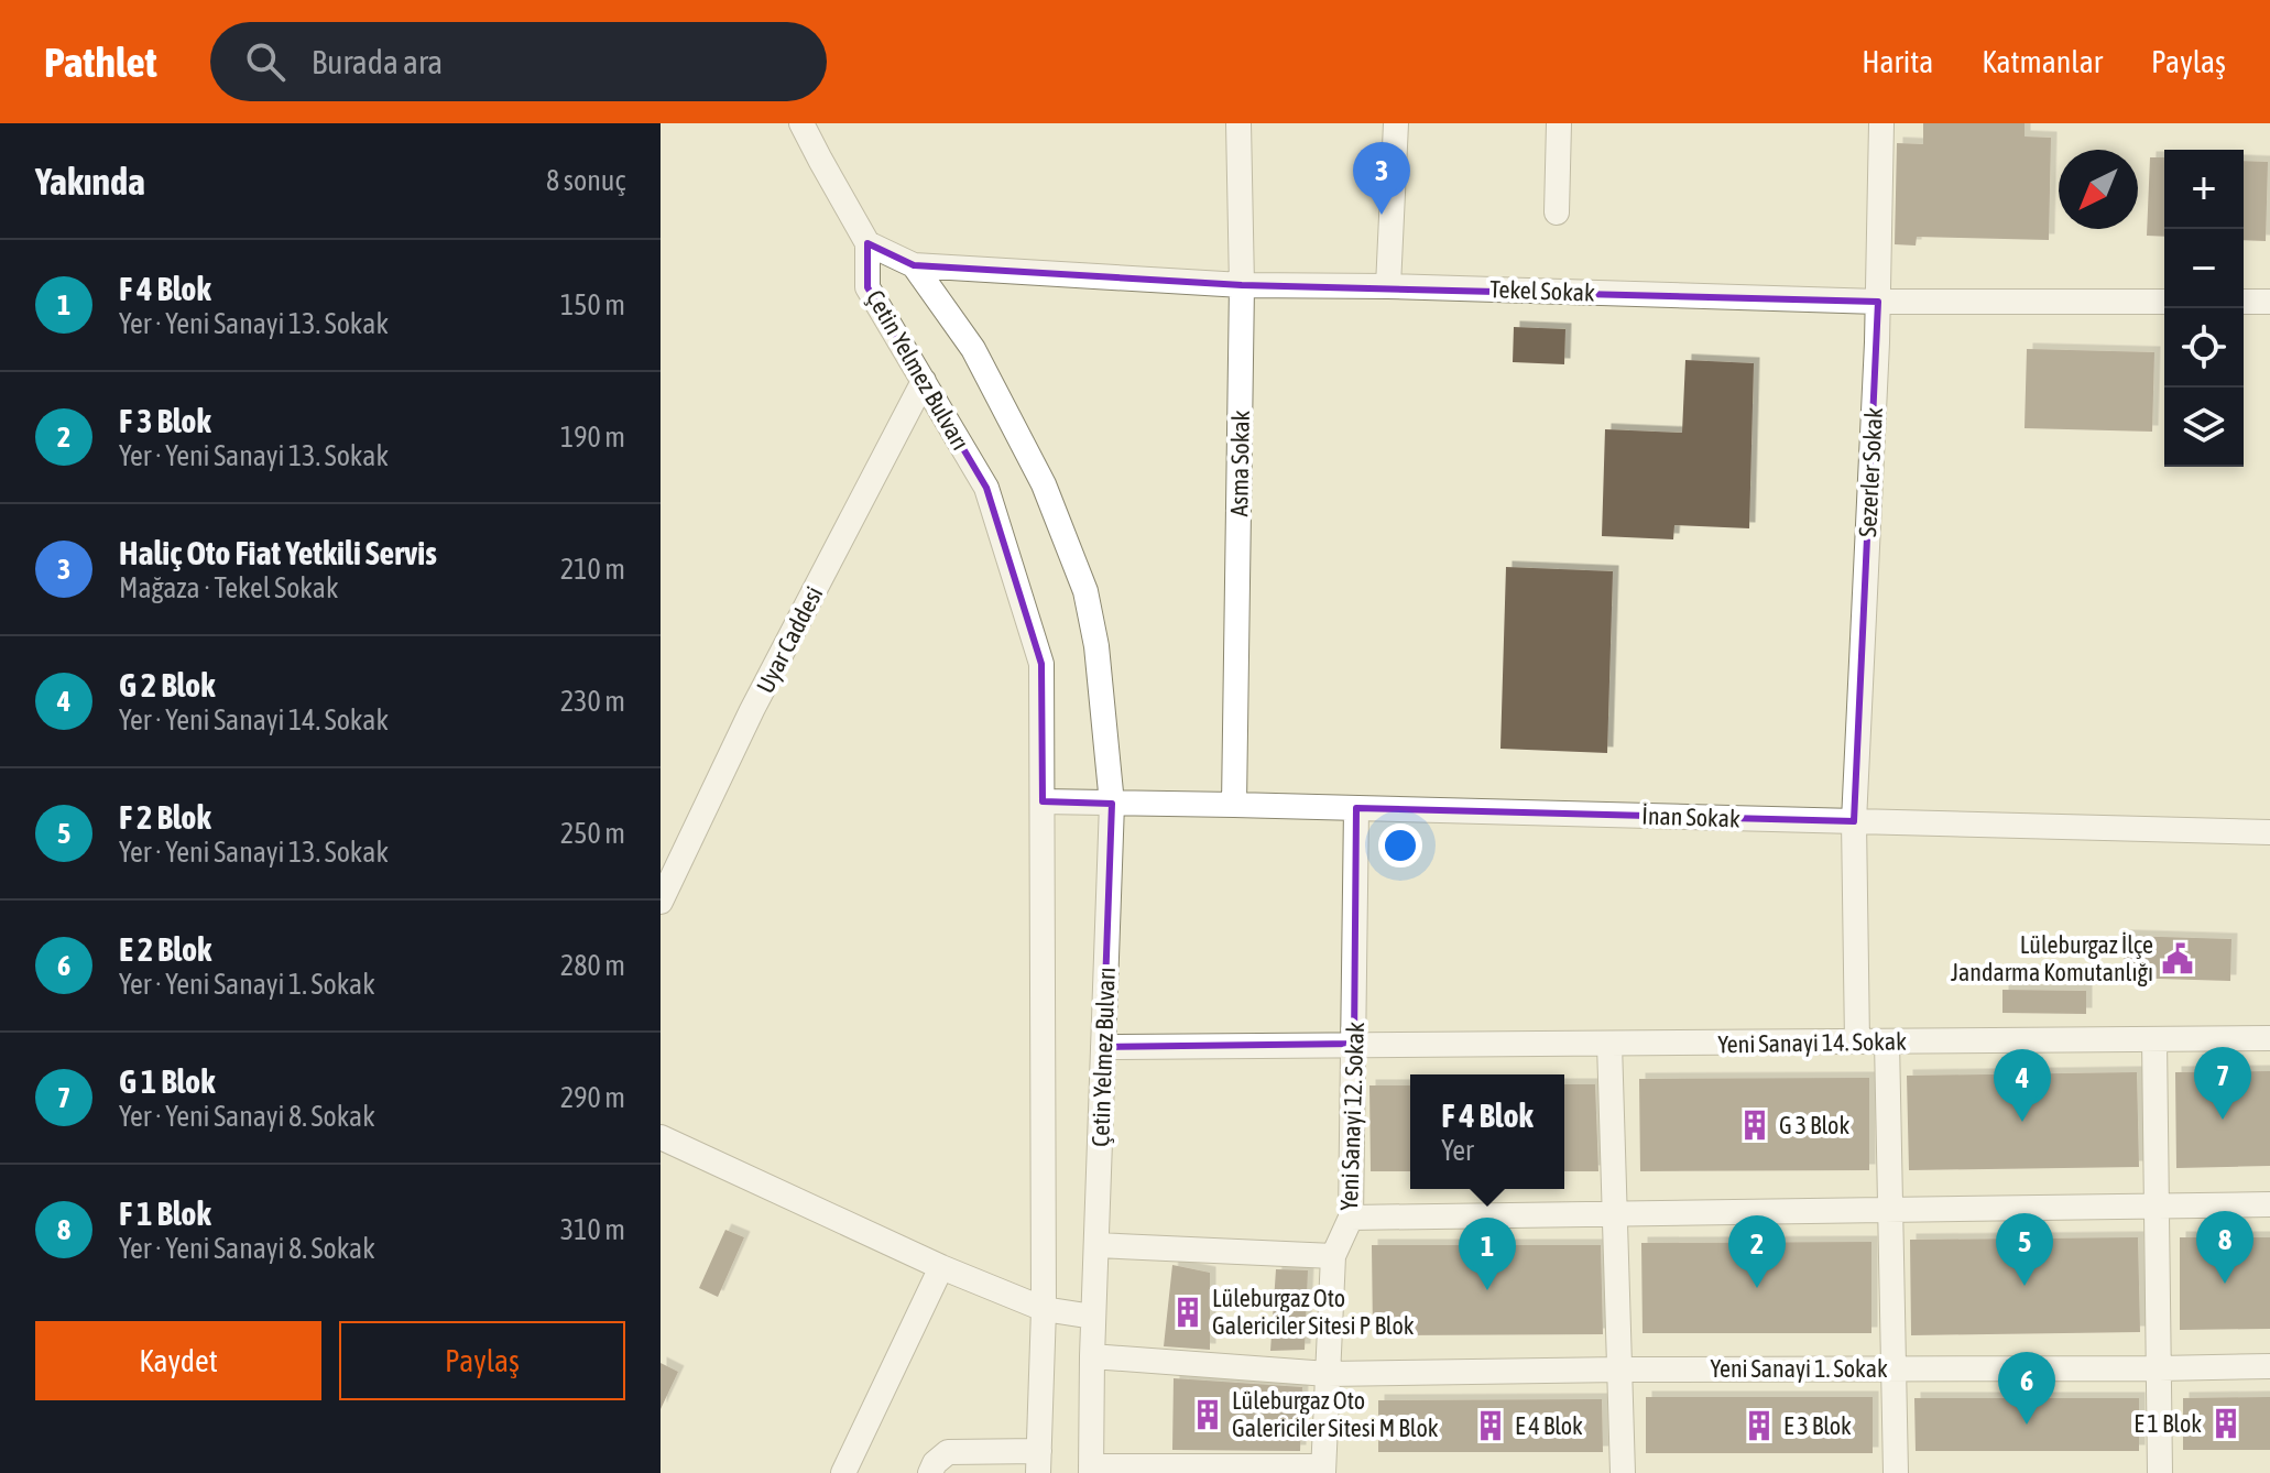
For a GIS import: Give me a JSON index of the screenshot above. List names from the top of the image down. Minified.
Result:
{"streets":{"street":["Tekel Sokak","Çetin Yelmez Bulvarı","Asma Sokak","Sezerler Sokak","Uyar Caddesi","İnan Sokak","Yeni Sanayi 14. Sokak","Yeni Sanayi 12. Sokak","Yeni Sanayi 1. Sokak"]},"crossings":[["Tekel Sokak","Çetin Yelmez Bulvarı"],["Tekel Sokak","Asma Sokak"],["Tekel Sokak","Sezerler Sokak"],["Çetin Yelmez Bulvarı","Uyar Caddesi"],["Çetin Yelmez Bulvarı","İnan Sokak"],["Çetin Yelmez Bulvarı","Yeni Sanayi 14. Sokak"],["Çetin Yelmez Bulvarı","Yeni Sanayi 1. Sokak"],["Asma Sokak","İnan Sokak"],["Sezerler Sokak","İnan Sokak"],["Sezerler Sokak","Yeni Sanayi 14. Sokak"],["İnan Sokak","Yeni Sanayi 12. Sokak"],["Yeni Sanayi 14. Sokak","Yeni Sanayi 12. Sokak"],["Yeni Sanayi 12. Sokak","Yeni Sanayi 1. Sokak"]],"places":{"public building":["Lüleburgaz İlçe Jandarma Komutanlığı"],"building":["G 3 Blok","Lüleburgaz Oto Galericiler Sitesi P Blok","Lüleburgaz Oto Galericiler Sitesi M Blok","E 1 Blok","E 4 Blok","E 3 Blok"]},"north":"bottom left","page":{"header":"Pathlet","search":"Burada ara","nav":["Harita","Katmanlar","Paylaş"],"heading":["Yakında","8 sonuç"],"pins":["3","7","4","8","5","2","1","6"],"map_buttons":["+","−"],"list":[{"mark":"1","name":"F 4 Blok","note":"Yer · Yeni Sanayi 13. Sokak","value":"150 m"},{"mark":"2","name":"F 3 Blok","note":"Yer · Yeni Sanayi 13. Sokak","value":"190 m"},{"mark":"3","name":"Haliç Oto Fiat Yetkili Servis","note":"Mağaza · Tekel Sokak","value":"210 m"},{"mark":"4","name":"G 2 Blok","note":"Yer · Yeni Sanayi 14. Sokak","value":"230 m"},{"mark":"5","name":"F 2 Blok","note":"Yer · Yeni Sanayi 13. Sokak","value":"250 m"},{"mark":"6","name":"E 2 Blok","note":"Yer · Yeni Sanayi 1. Sokak","value":"280 m"},{"mark":"7","name":"G 1 Blok","note":"Yer · Yeni Sanayi 8. Sokak","value":"290 m"},{"mark":"8","name":"F 1 Blok","note":"Yer · Yeni Sanayi 8. Sokak","value":"310 m"}],"popup":["F 4 Blok","Yer"],"buttons":["Kaydet","Paylaş"]}}
